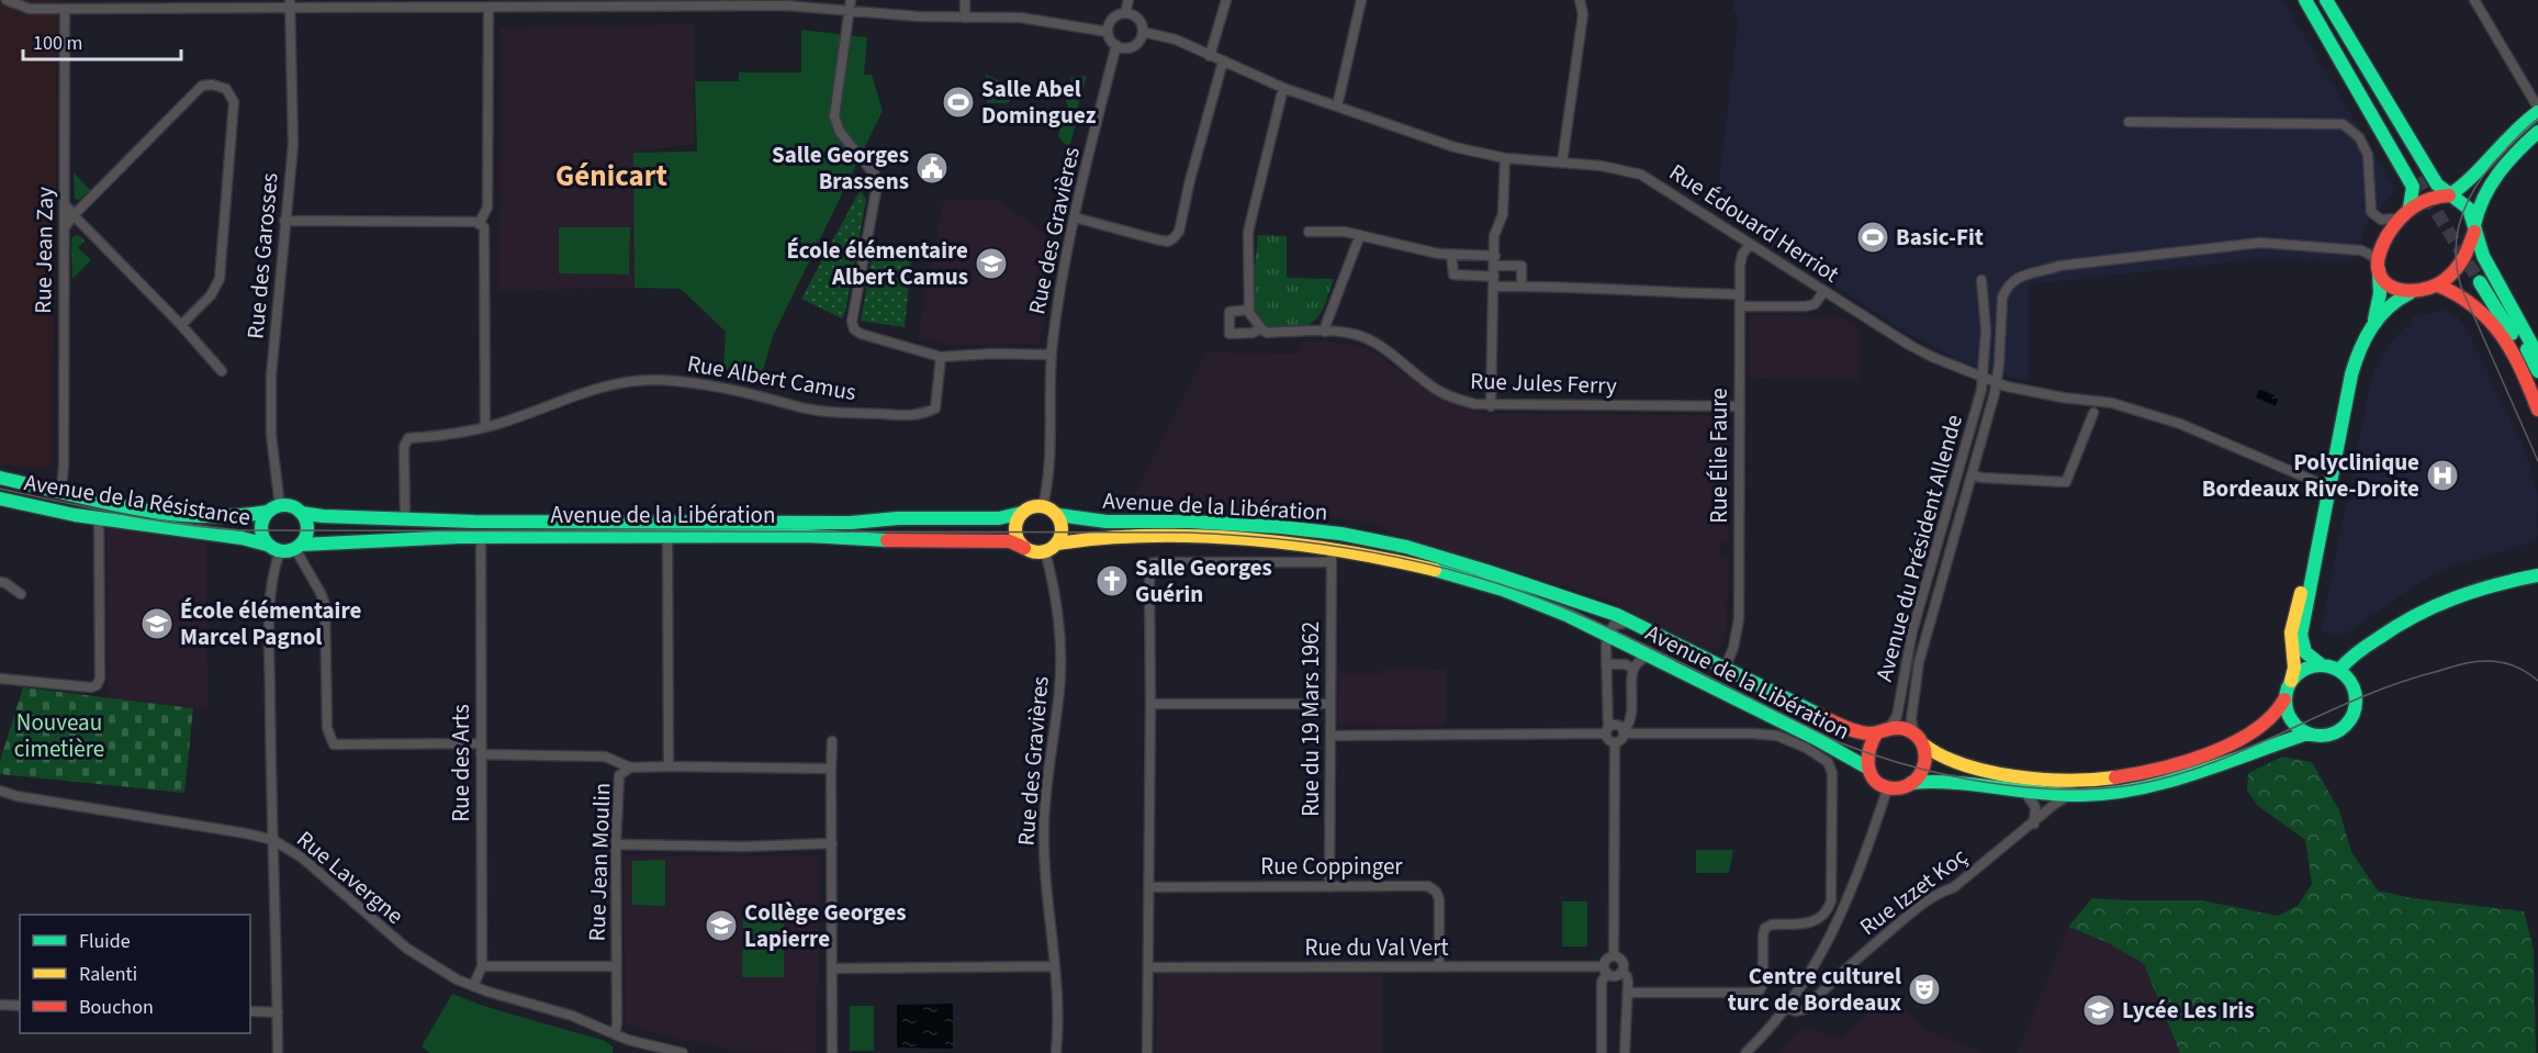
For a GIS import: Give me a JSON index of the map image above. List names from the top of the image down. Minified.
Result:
{"streets":{"street":["Rue Édouard Herriot","Rue des Gravières","Rue Jean Zay","Rue des Garosses","Rue Albert Camus","Rue Jules Ferry","Rue Élie Faure","Avenue de la Résistance","Avenue de la Libération","Avenue du Président Allende","Rue du 19 Mars 1962","Rue des Arts","Rue Jean Moulin","Rue Coppinger","Rue Lavergne","Rue Izzet Koç","Rue du Val Vert"]},"crossings":[["Rue Édouard Herriot","Rue des Gravières"],["Rue Édouard Herriot","Rue Élie Faure"],["Rue Édouard Herriot","Avenue du Président Allende"],["Rue des Gravières","Avenue de la Libération"],["Rue Jean Zay","Avenue de la Résistance"],["Rue des Garosses","Avenue de la Résistance"],["Rue des Garosses","Avenue de la Libération"],["Rue Jules Ferry","Rue Élie Faure"],["Rue Élie Faure","Avenue de la Libération"],["Avenue de la Résistance","Avenue de la Libération"],["Avenue de la Libération","Avenue du Président Allende"],["Avenue de la Libération","Rue du 19 Mars 1962"],["Avenue de la Libération","Rue des Arts"],["Rue du 19 Mars 1962","Rue Coppinger"],["Rue des Arts","Rue Lavergne"],["Rue Jean Moulin","Rue Lavergne"],["Rue Coppinger","Rue du Val Vert"]],"districts":["Génicart"],"parks":["Nouveau cimetière"],"places":{"sports":["Salle Abel Dominguez","Basic-Fit"],"public building":["Salle Georges Brassens"],"school or university":["École élémentaire Albert Camus","École élémentaire Marcel Pagnol","Collège Georges Lapierre","Lycée Les Iris"],"hospital":["Polyclinique Bordeaux Rive-Droite"],"church":["Salle Georges Guérin"],"theatre":["Centre culturel turc de Bordeaux"]},"legend":["Fluide","Ralenti","Bouchon"],"scale_bar":"100 m"}
